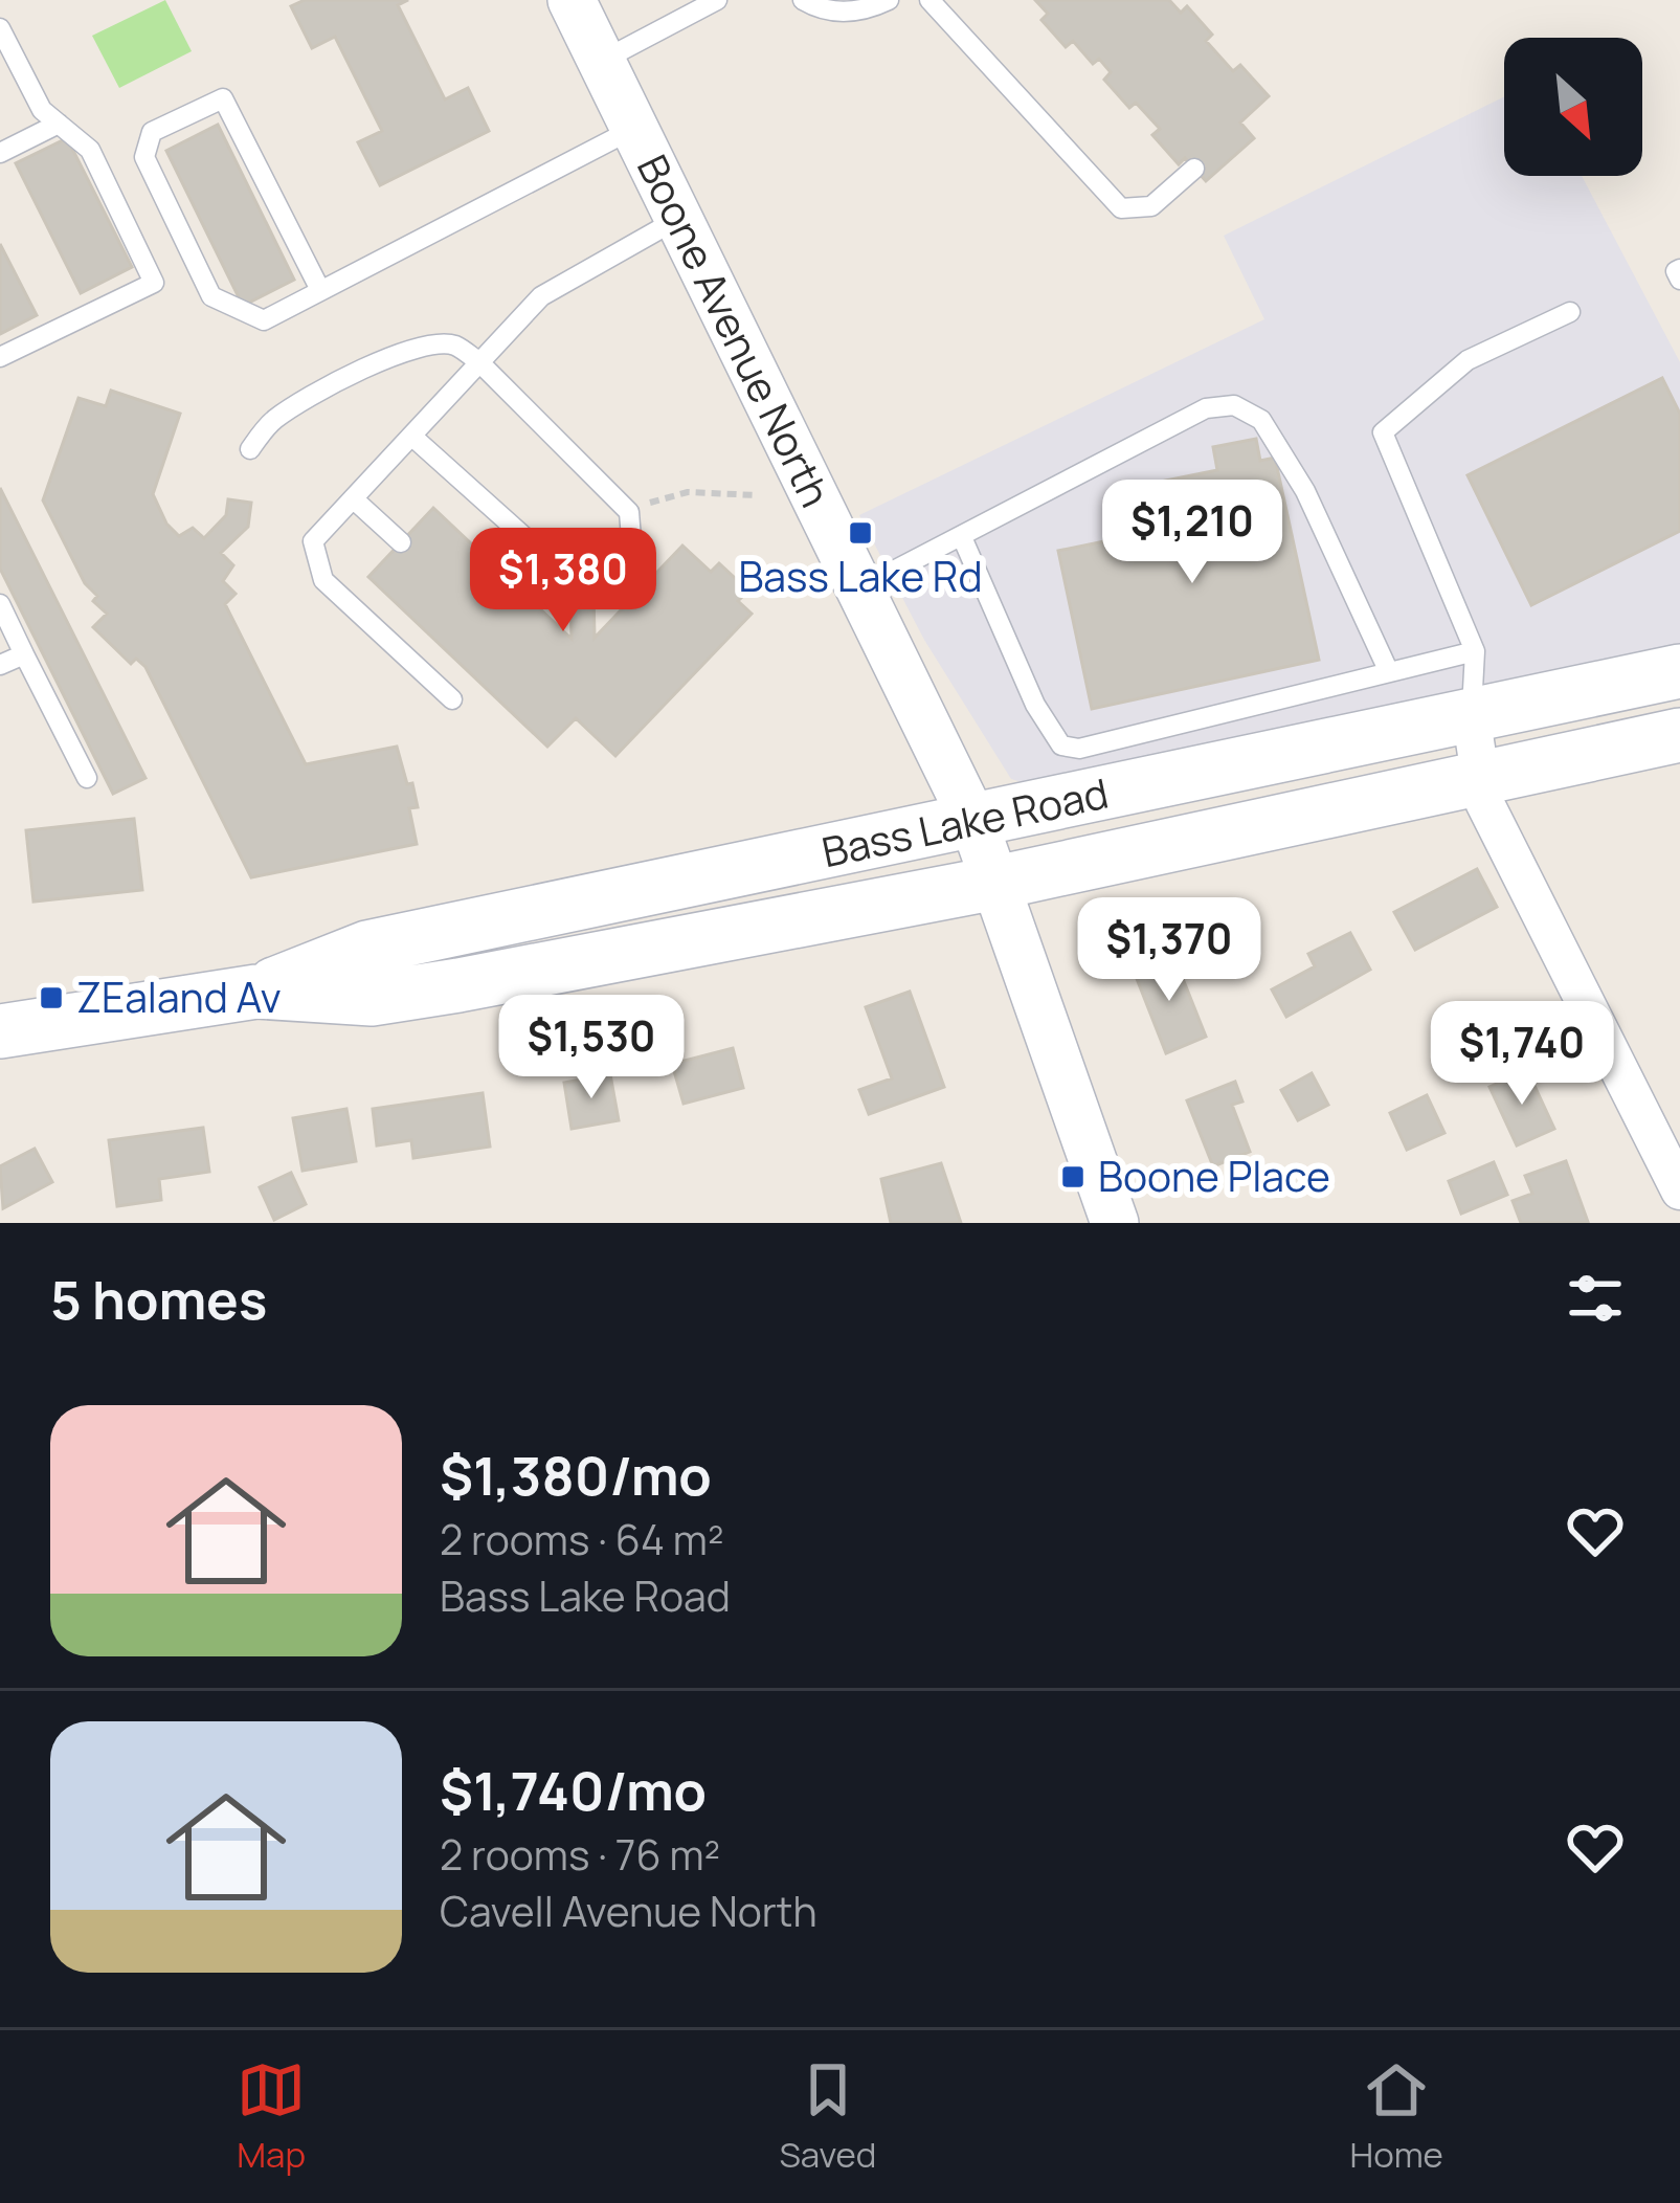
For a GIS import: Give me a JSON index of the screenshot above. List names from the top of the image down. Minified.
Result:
{"streets":{"main road":["Bass Lake Road"],"street":["Boone Avenue North"]},"crossings":[["Boone Avenue North","Bass Lake Road"]],"places":{"transit":["Bass Lake Rd","ZEaland Av","Boone Place"]},"north":"bottom right","page":{"price":["$1,210","$1,380","$1,370","$1,530","$1,740"],"heading":"5 homes","list":[{"name":"$1,380/mo","note":"2 rooms · 64 m² · Bass Lake Road"},{"name":"$1,740/mo","note":"2 rooms · 76 m² · Cavell Avenue North"}],"tabs":["Map","Saved","Home"]}}
